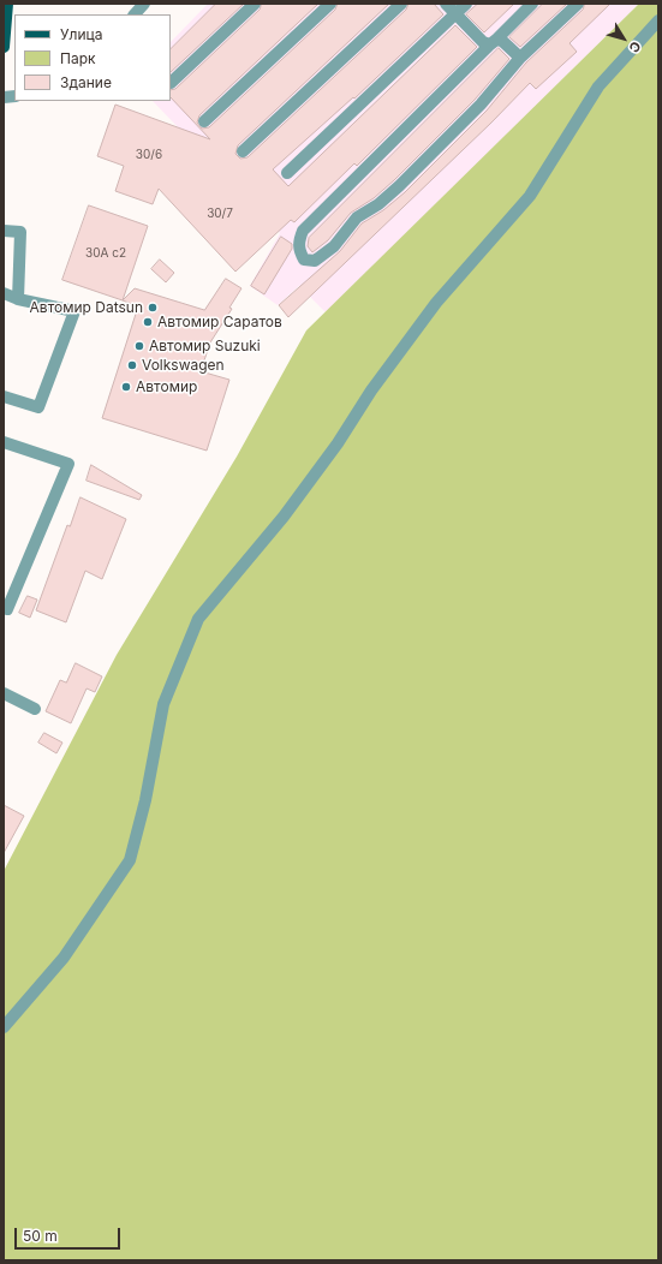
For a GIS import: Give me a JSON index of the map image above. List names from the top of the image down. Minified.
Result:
{"places":["Автомир Datsun","Автомир Саратов","Автомир Suzuki","Volkswagen","Автомир"],"house_numbers":["30/6","30/7","30А с2"],"legend":["Улица","Парк","Здание"],"scale_bar":"50 m","north":"bottom right"}
